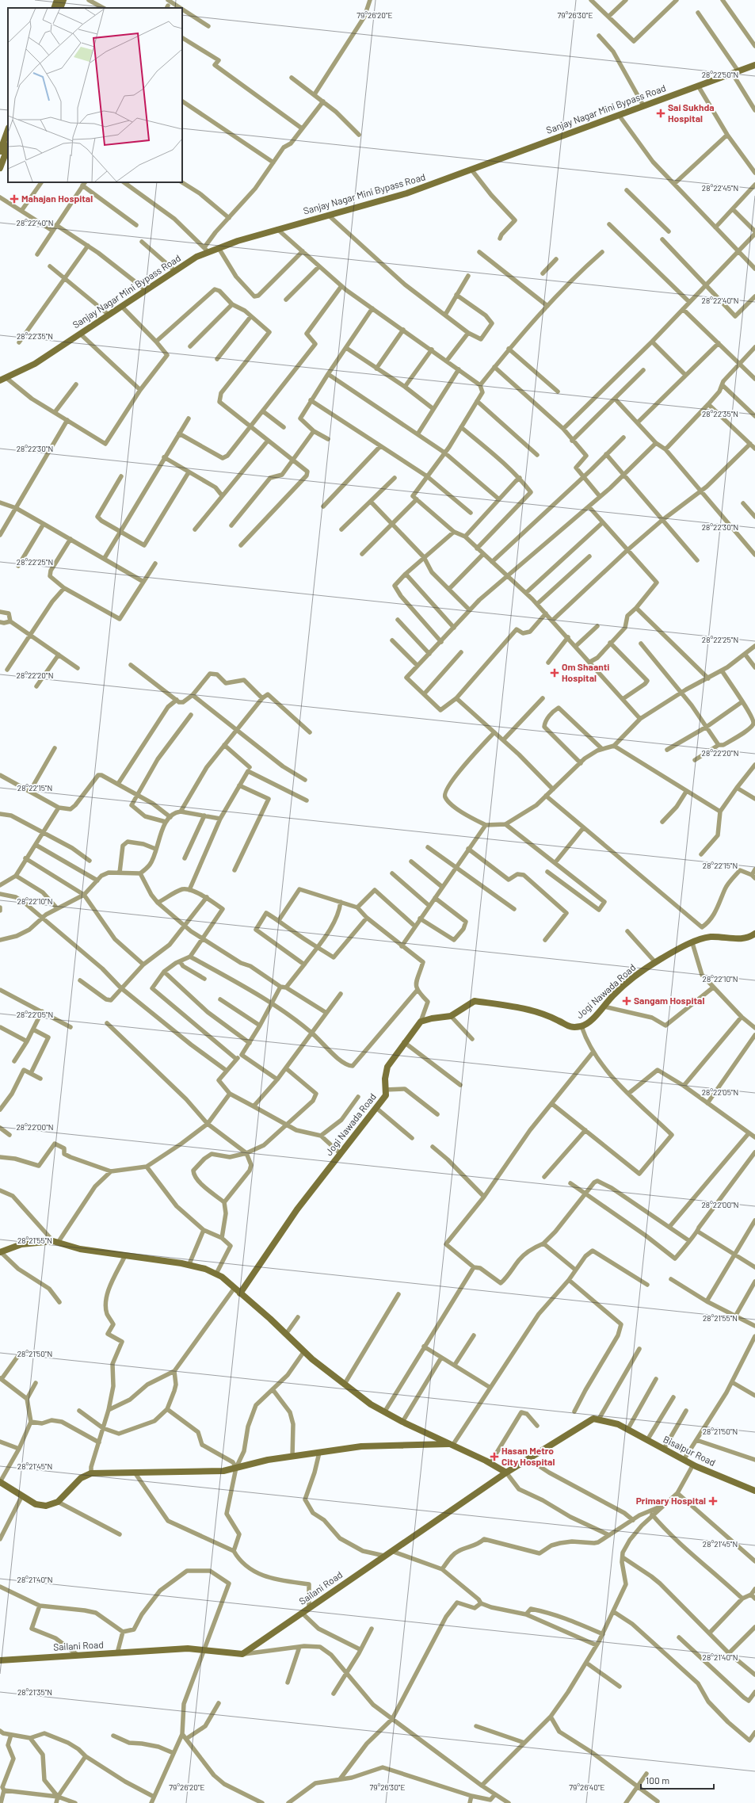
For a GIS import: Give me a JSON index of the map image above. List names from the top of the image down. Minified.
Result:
{"streets":{"street":["Sanjay Nagar Mini Bypass Road","Jogi Nawada Road","Bisalpur Road","Sailani Road"]},"crossings":[["Bisalpur Road","Sailani Road"]],"places":{"health":["Sai Sukhda Hospital","Mahajan Hospital","Om Shaanti Hospital","Sangam Hospital","Hasan Metro City Hospital","Primary Hospital"]},"scale_bar":"100 m","coordinates":["79°26'20\"E","79°26'30\"E","28°22'50\"N","28°22'45\"N","28°22'40\"N","28°22'35\"N","28°22'30\"N","28°22'25\"N","28°22'20\"N","28°22'15\"N","28°22'10\"N","28°22'05\"N","28°22'00\"N","28°21'55\"N","28°21'50\"N","28°21'45\"N","28°21'40\"N","28°21'35\"N","79°26'40\"E"]}
